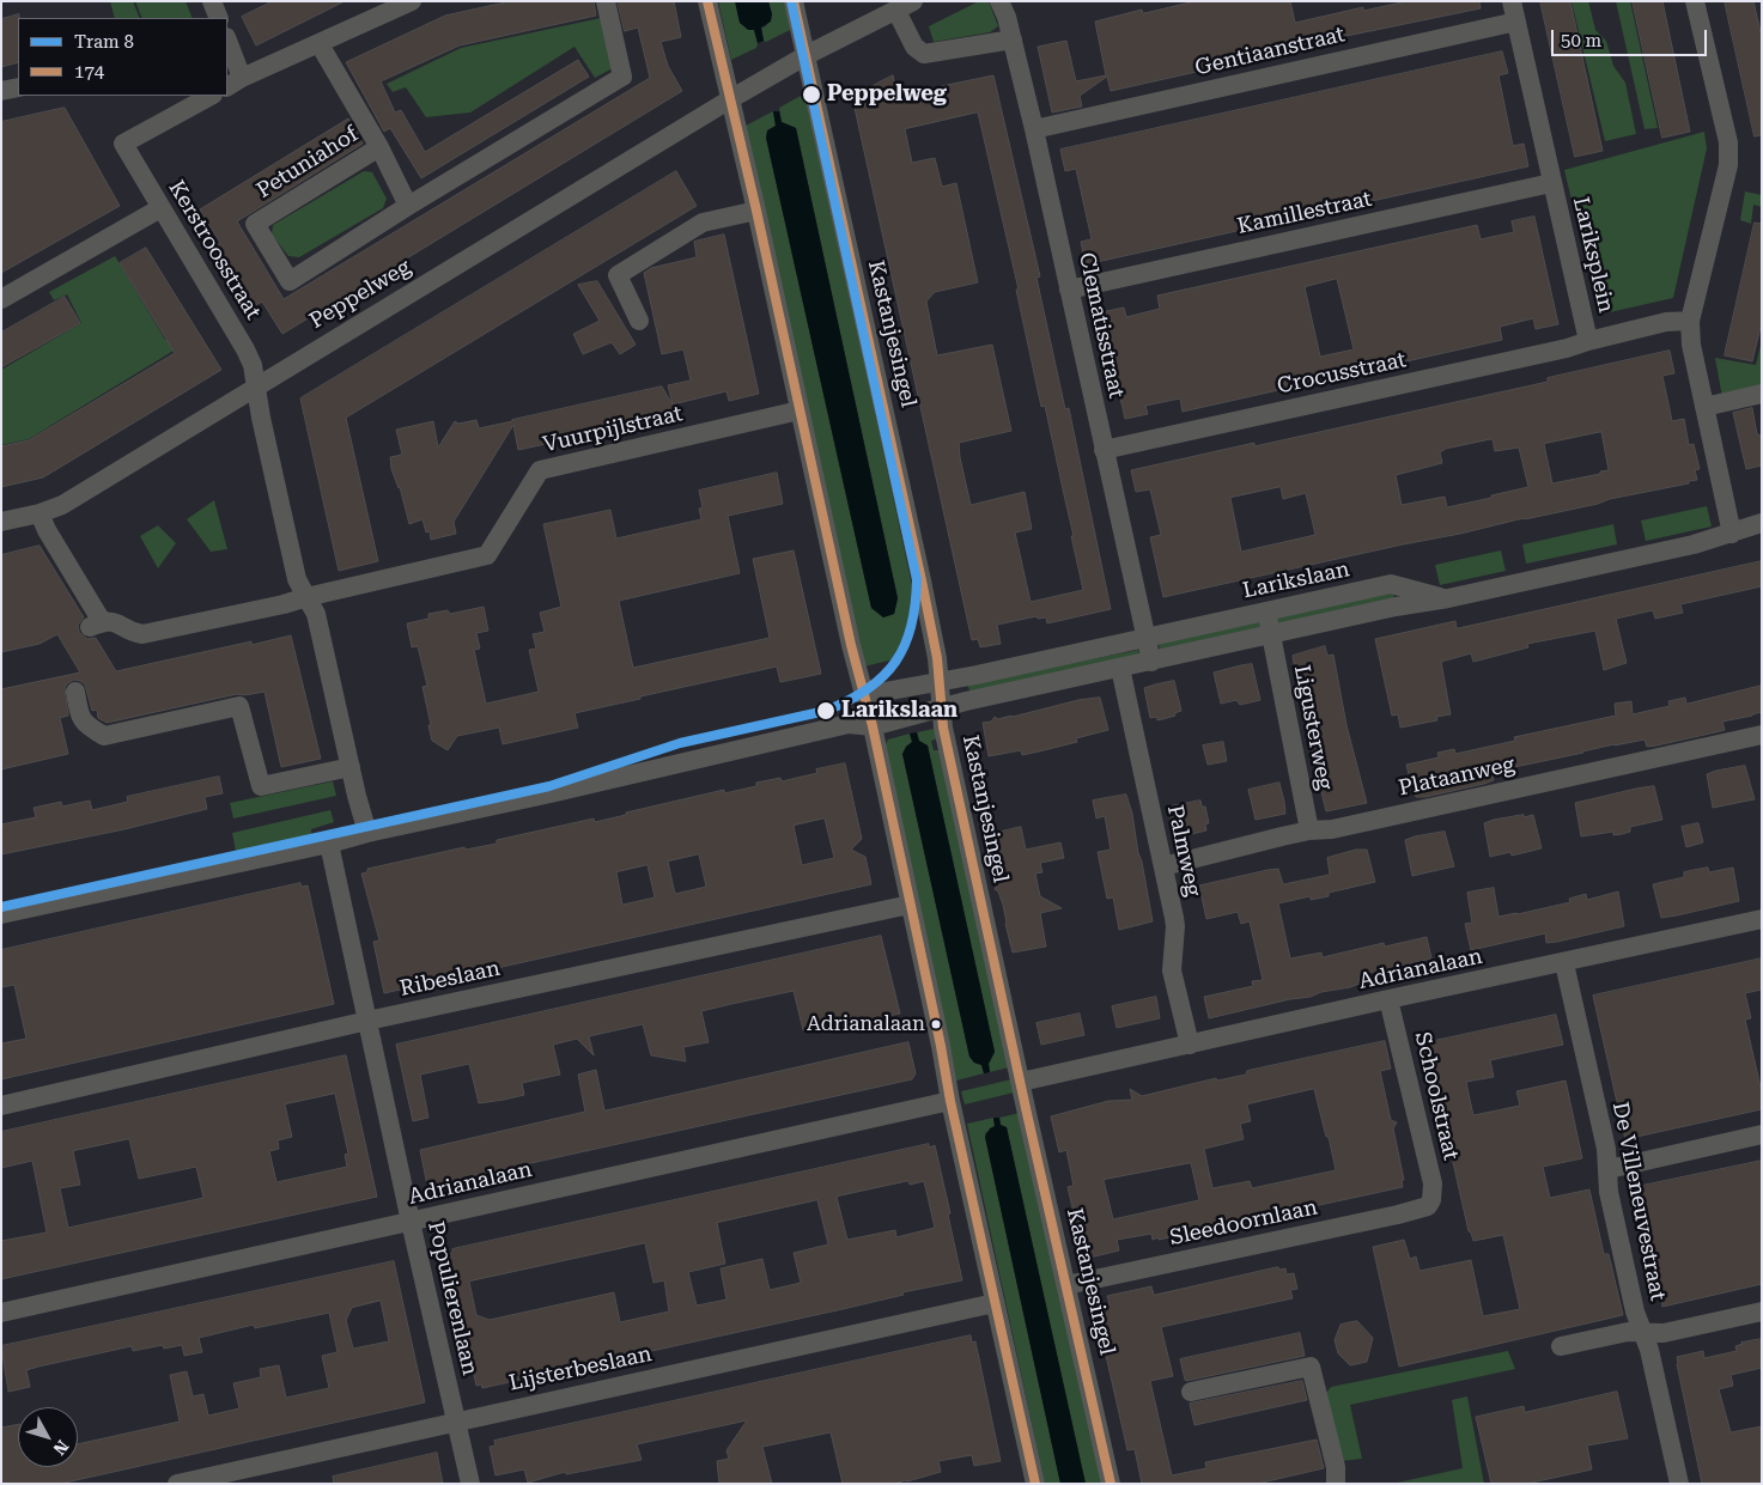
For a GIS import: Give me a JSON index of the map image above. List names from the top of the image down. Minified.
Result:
{"streets":{"street":["Gentiaanstraat","Petuniahof","Kamillestraat","Kerstroosstraat","Lariksplein","Peppelweg","Clematisstraat","Kastanjesingel","Crocusstraat","Vuurpijlstraat","Larikslaan","Ligusterweg","Plataanweg","Palmweg","Adrianalaan","Ribeslaan","Schoolstraat","De Villeneuvestraat","Sleedoornlaan","Populierenlaan","Lijsterbeslaan"]},"crossings":[["Gentiaanstraat","Lariksplein"],["Gentiaanstraat","Clematisstraat"],["Kamillestraat","Lariksplein"],["Kamillestraat","Clematisstraat"],["Kerstroosstraat","Peppelweg"],["Kerstroosstraat","Vuurpijlstraat"],["Kerstroosstraat","Larikslaan"],["Lariksplein","Crocusstraat"],["Peppelweg","Clematisstraat"],["Peppelweg","Kastanjesingel"],["Peppelweg","Vuurpijlstraat"],["Clematisstraat","Crocusstraat"],["Clematisstraat","Larikslaan"],["Kastanjesingel","Larikslaan"],["Kastanjesingel","Adrianalaan"],["Kastanjesingel","Sleedoornlaan"],["Larikslaan","Ligusterweg"],["Larikslaan","Palmweg"],["Larikslaan","Populierenlaan"],["Ligusterweg","Plataanweg"],["Plataanweg","Palmweg"],["Palmweg","Adrianalaan"],["Adrianalaan","Schoolstraat"],["Adrianalaan","De Villeneuvestraat"],["Adrianalaan","Populierenlaan"],["Ribeslaan","Populierenlaan"],["Schoolstraat","Sleedoornlaan"],["Populierenlaan","Lijsterbeslaan"]],"places":["Peppelweg","Larikslaan","Adrianalaan"],"lines":["tram line 8","transit line 174"],"legend":["Tram 8","174"],"scale_bar":"50 m","north":"bottom right"}
